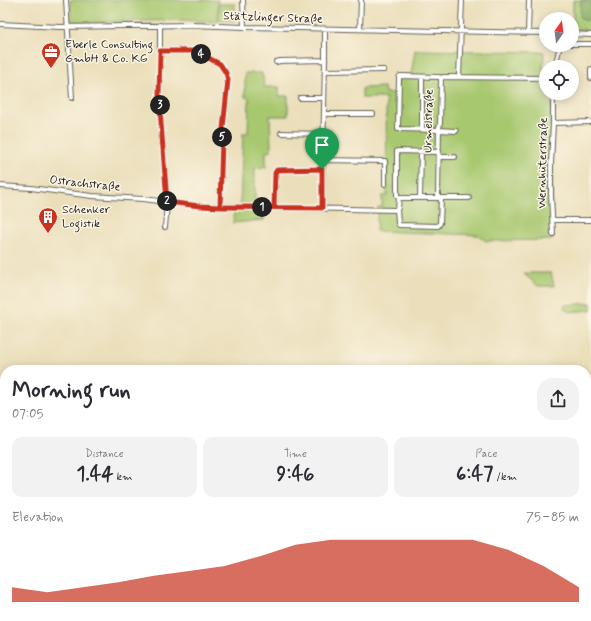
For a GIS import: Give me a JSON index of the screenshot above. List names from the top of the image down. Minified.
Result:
{"streets":{"street":["Stätzlinger Straße","Urmelstraße","Wernhüterstraße","Ostrachstraße"]},"crossings":[["Urmelstraße","Ostrachstraße"]],"places":{"office":["Eberle Consulting GmbH & Co. KG"],"building":["Schenker Logistik"]},"north":"top","page":{"pins":["4","3","5","2","1"],"heading":["Morning run","07:05"],"stats":[["Distance","1.44 km"],["Time","9:46"],["Pace","6:47 /km"]],"chart":["Elevation","75–85 m"]}}
